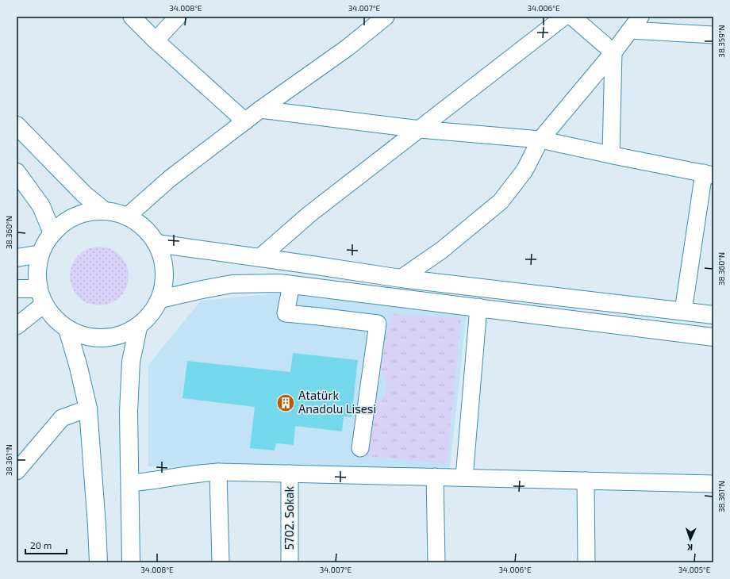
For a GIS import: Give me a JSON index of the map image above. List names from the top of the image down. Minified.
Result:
{"streets":{"street":["5702. Sokak"]},"places":{"building":["Atatürk Anadolu Lisesi"]},"scale_bar":"20 m","north":"bottom","coordinates":["34.008°E","34.007°E","34.006°E","38.359°N","38.360°N","38.361°N","34.005°E"]}
